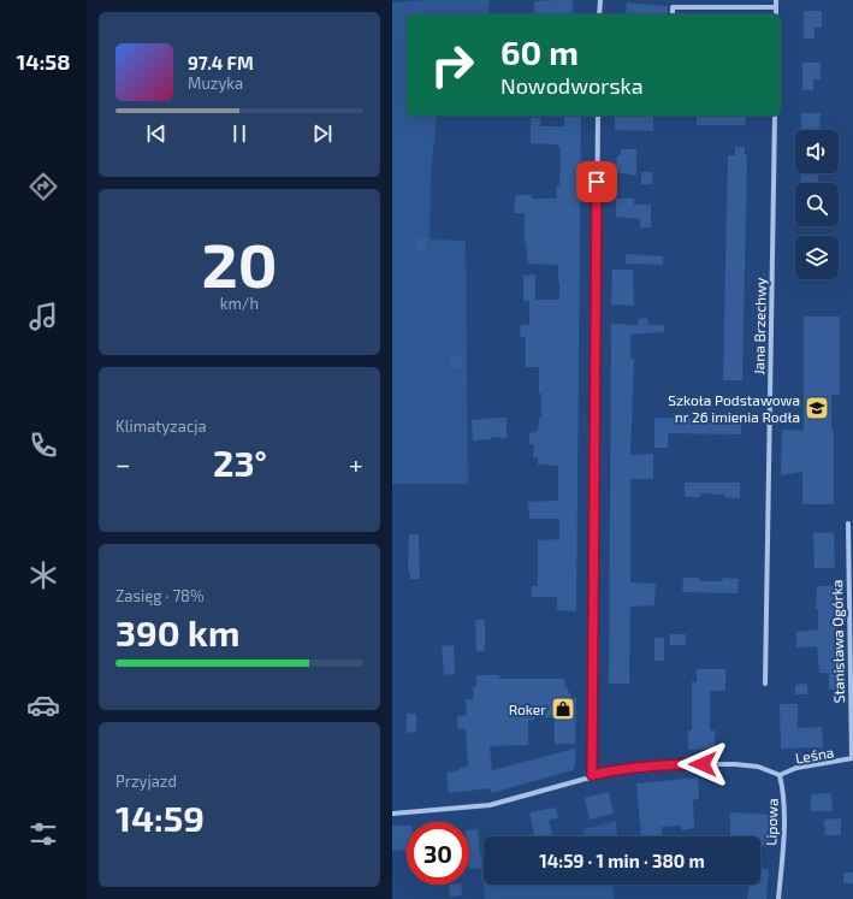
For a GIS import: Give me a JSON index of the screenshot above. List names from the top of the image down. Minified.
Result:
{"streets":{"street":["Jana Brzechwy","Stanisława Ogórka","Leśna","Lipowa"]},"crossings":[["Stanisława Ogórka","Leśna"],["Leśna","Lipowa"]],"places":{"school or university":["Szkoła Podstawowa nr 26 imienia Rodła"],"shop":["Roker"]},"page":{"tabs":"14:58","turn":["60 m","Nowodworska"],"song":["97.4 FM","Muzyka"],"tile":[["20","km/h"],"Klimatyzacja",["Zasięg · 78%","390 km"],["Przyjazd","14:59"]],"heat":["−","23°","+"],"limit":"30","trip":"14:59 · 1 min · 380 m"}}
